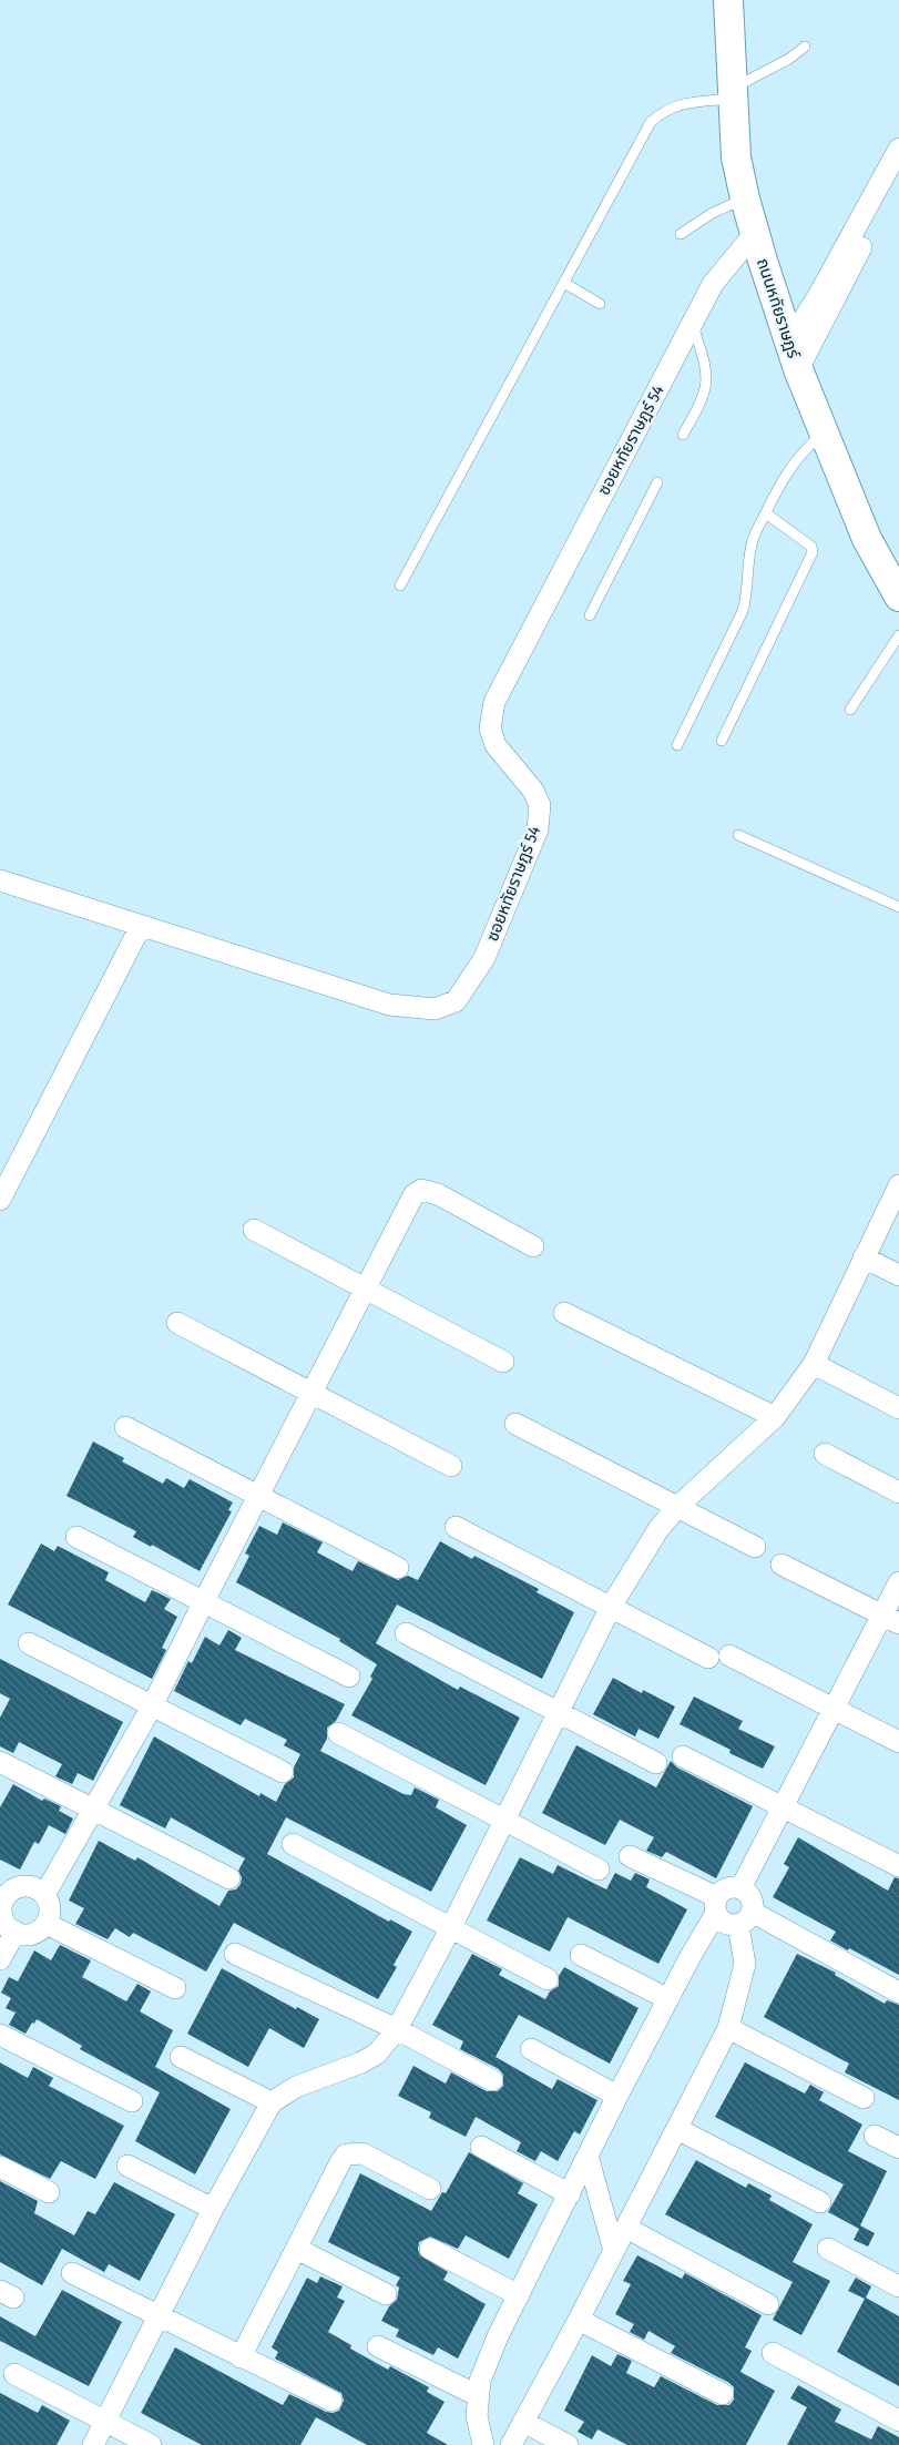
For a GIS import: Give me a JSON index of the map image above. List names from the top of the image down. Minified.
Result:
{"streets":{"main road":["ถนนหทัยราษฎร์"],"street":["ซอยหทัยราษฎร์ 54"]},"crossings":[["ถนนหทัยราษฎร์","ซอยหทัยราษฎร์ 54"]]}
